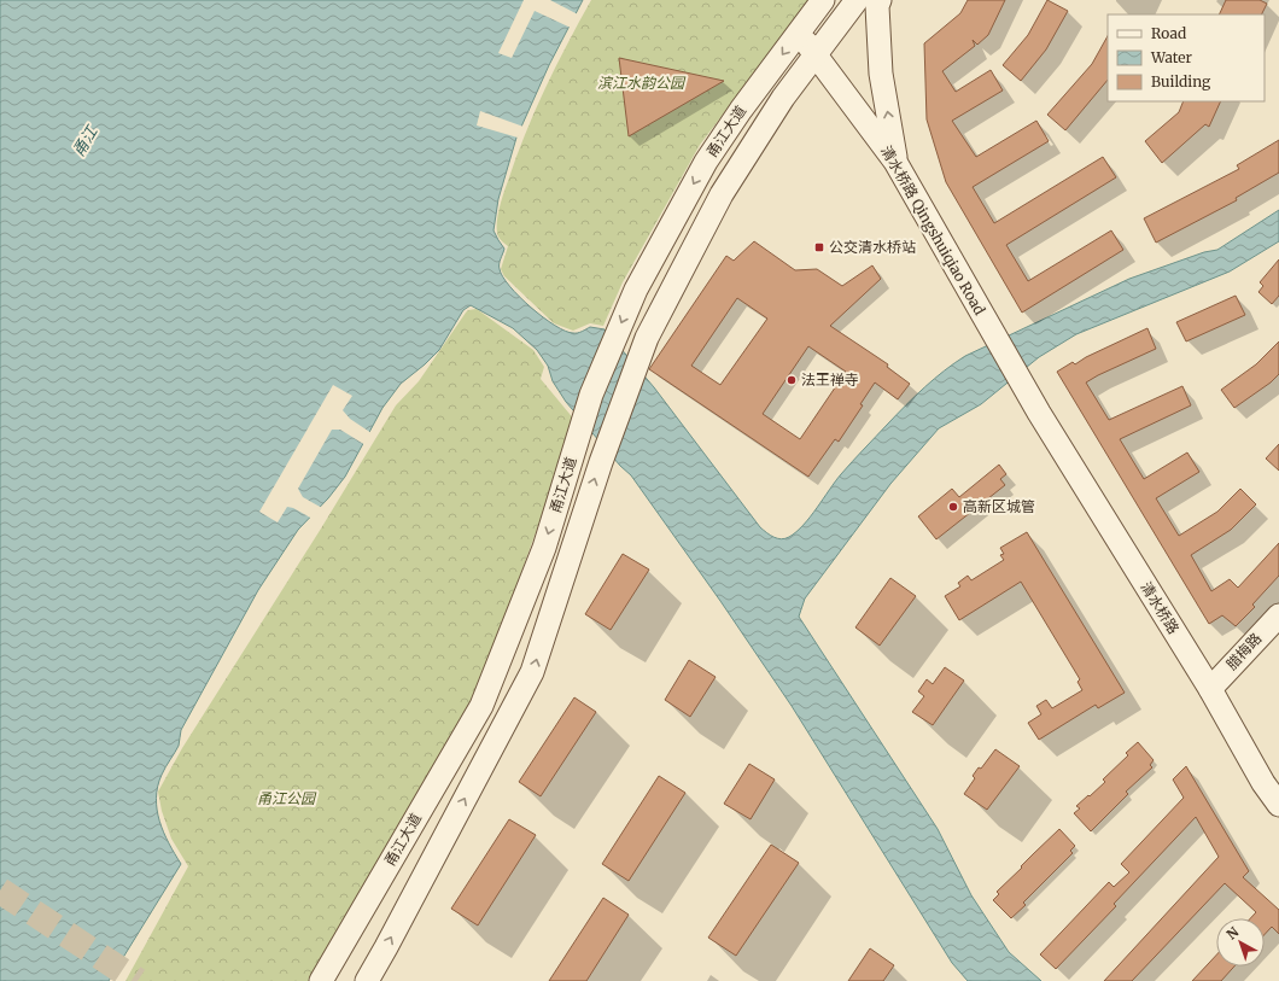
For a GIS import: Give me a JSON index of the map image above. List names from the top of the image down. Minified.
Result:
{"streets":{"main road":["甬江大道","清水桥路 Qingshuiqiao Road","清水桥路","腊梅路"]},"crossings":[["甬江大道","清水桥路 Qingshuiqiao Road"],["清水桥路 Qingshuiqiao Road","清水桥路"],["清水桥路","腊梅路"]],"water":["甬江"],"parks":["滨江水韵公园","甬江公园"],"places":{"transit":["公交清水桥站"],"other":["法王禅寺","高新区城管"]},"legend":["Road","Water","Building"],"north":"top left"}
